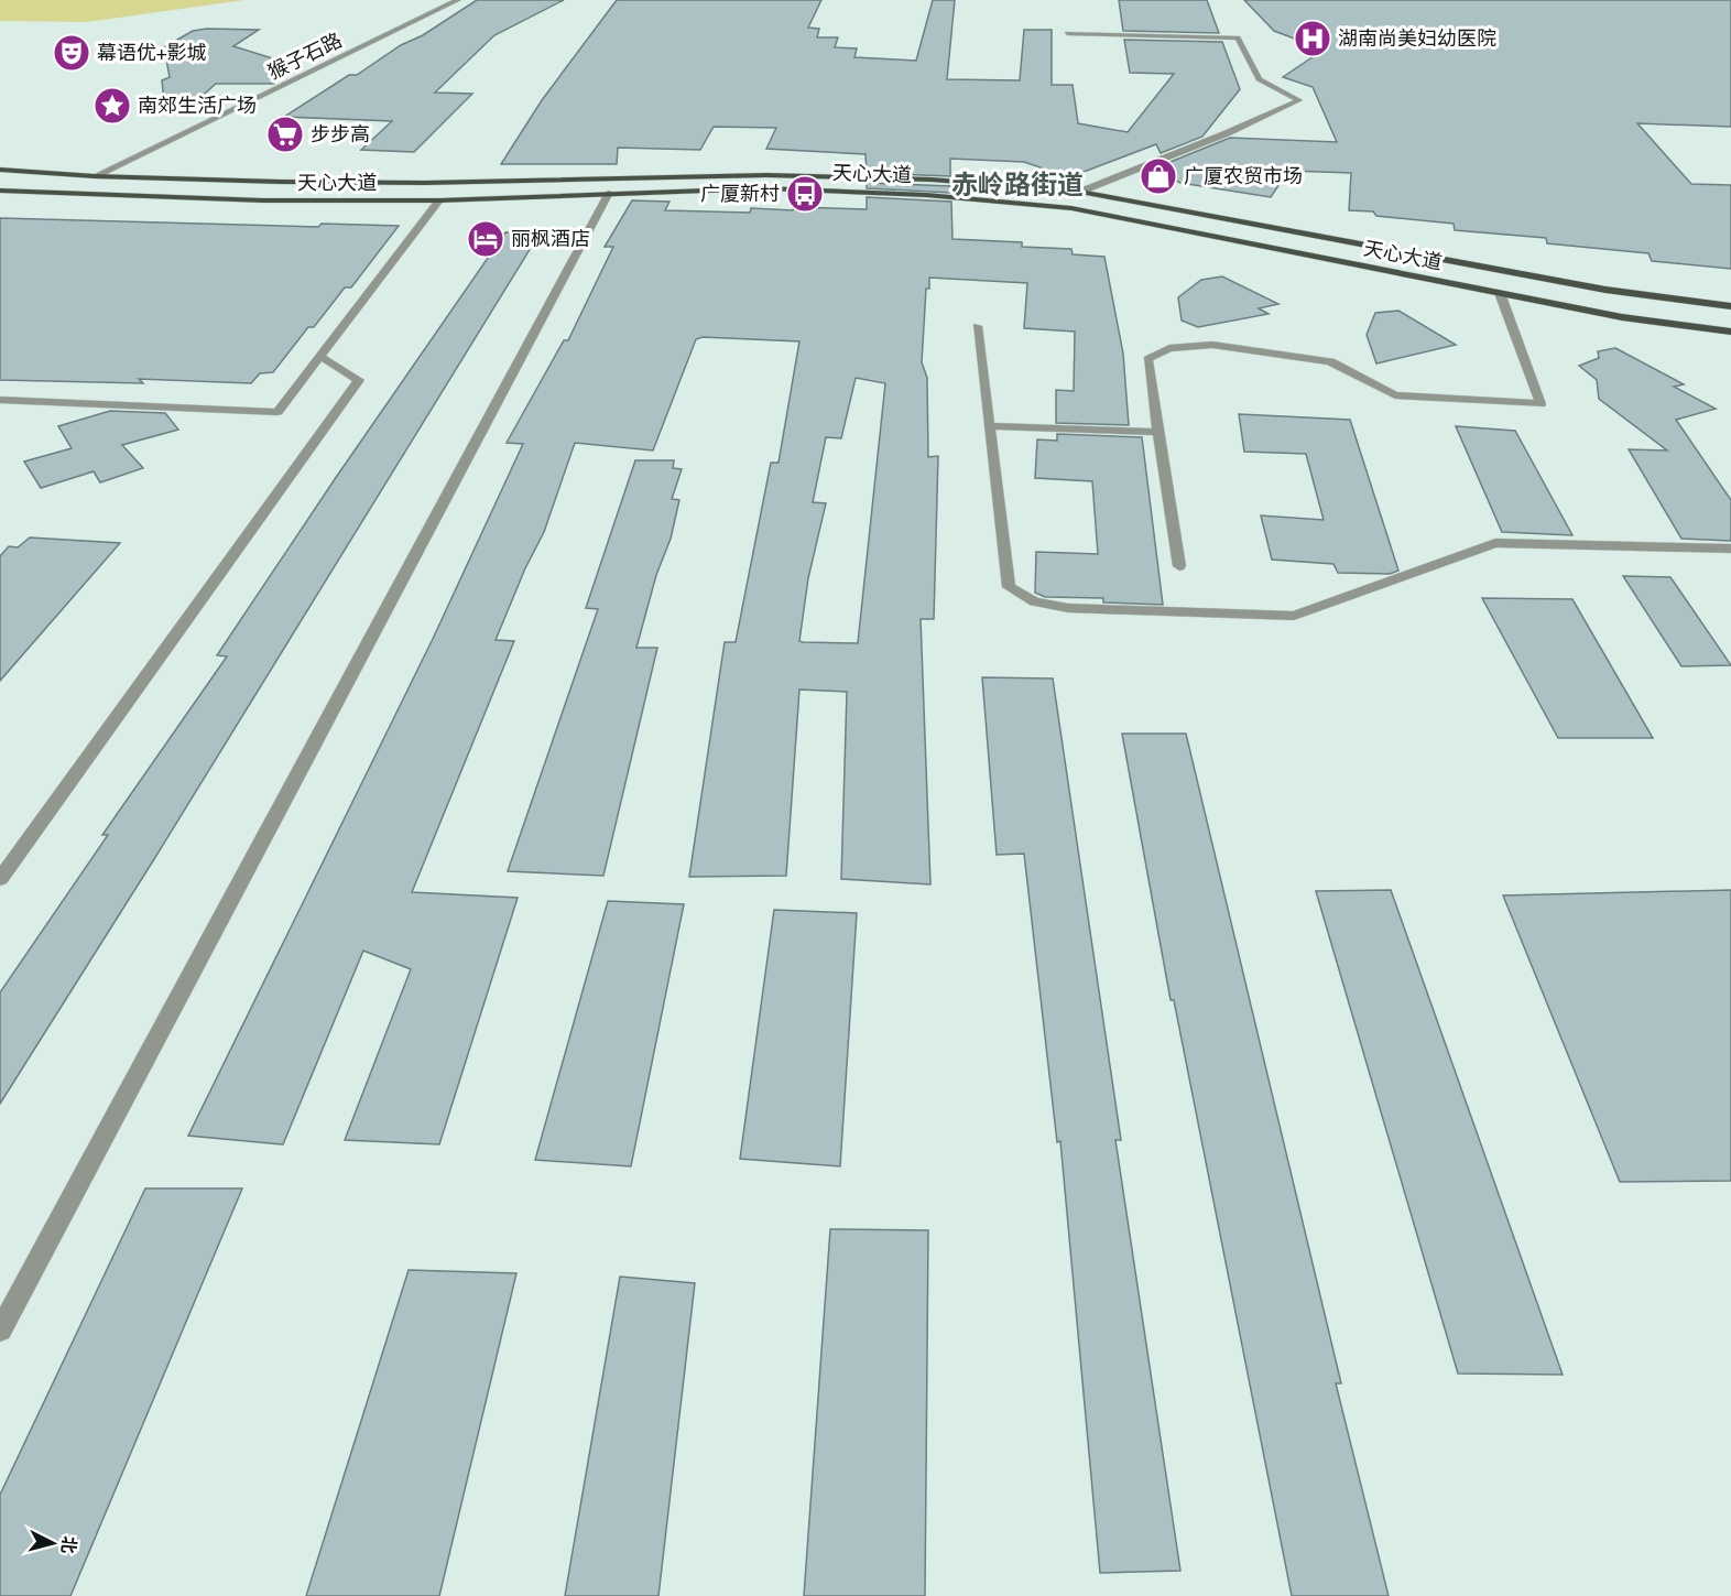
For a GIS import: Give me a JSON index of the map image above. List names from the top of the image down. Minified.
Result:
{"streets":{"main road":["天心大道"],"street":["猴子石路"]},"crossings":[["猴子石路","天心大道"]],"districts":["赤岭路街道"],"places":{"hospital":["湖南尚美妇幼医院"],"theatre":["幕语优+影城"],"place":["南郊生活广场"],"supermarket":["步步高"],"shop":["广厦农贸市场"],"bus stop":["广厦新村"],"hotel":["丽枫酒店"]},"north":"right"}
